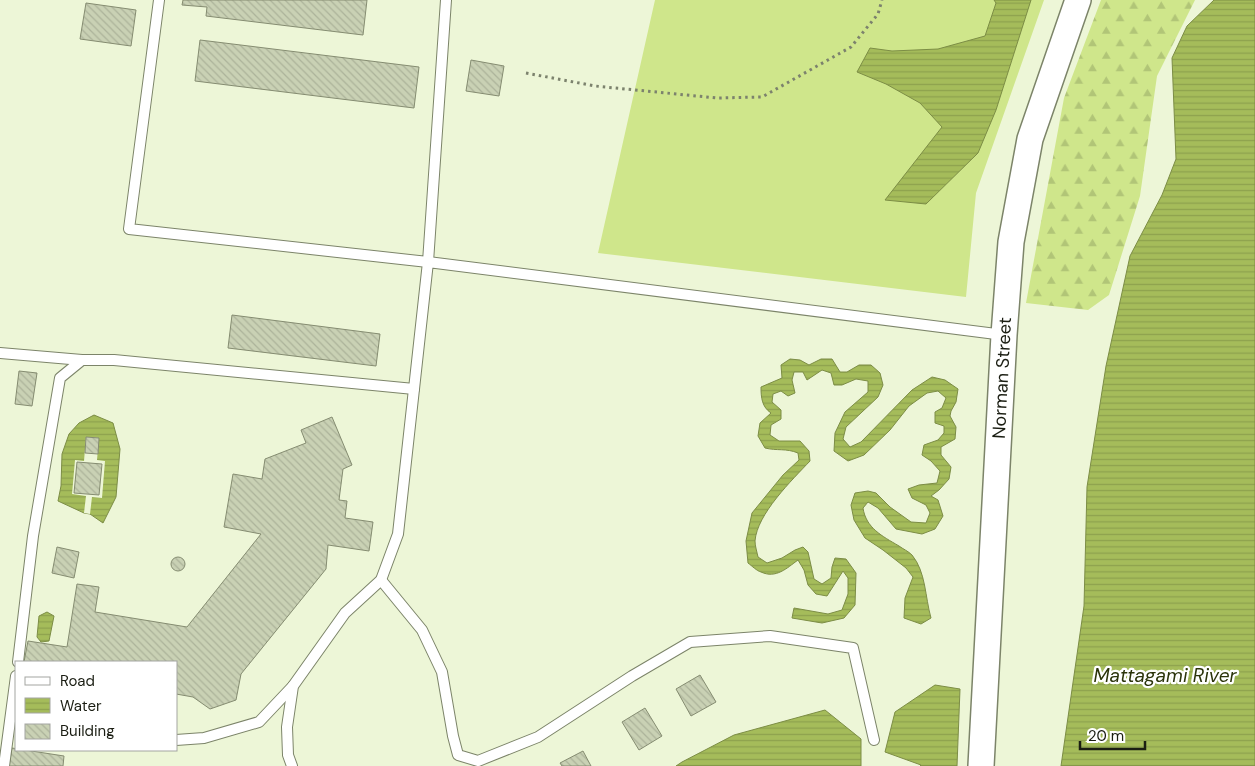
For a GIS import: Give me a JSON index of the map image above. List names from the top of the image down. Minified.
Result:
{"streets":{"street":["Norman Street"]},"water":["Mattagami River"],"legend":["Road","Water","Building"],"scale_bar":"20 m"}
